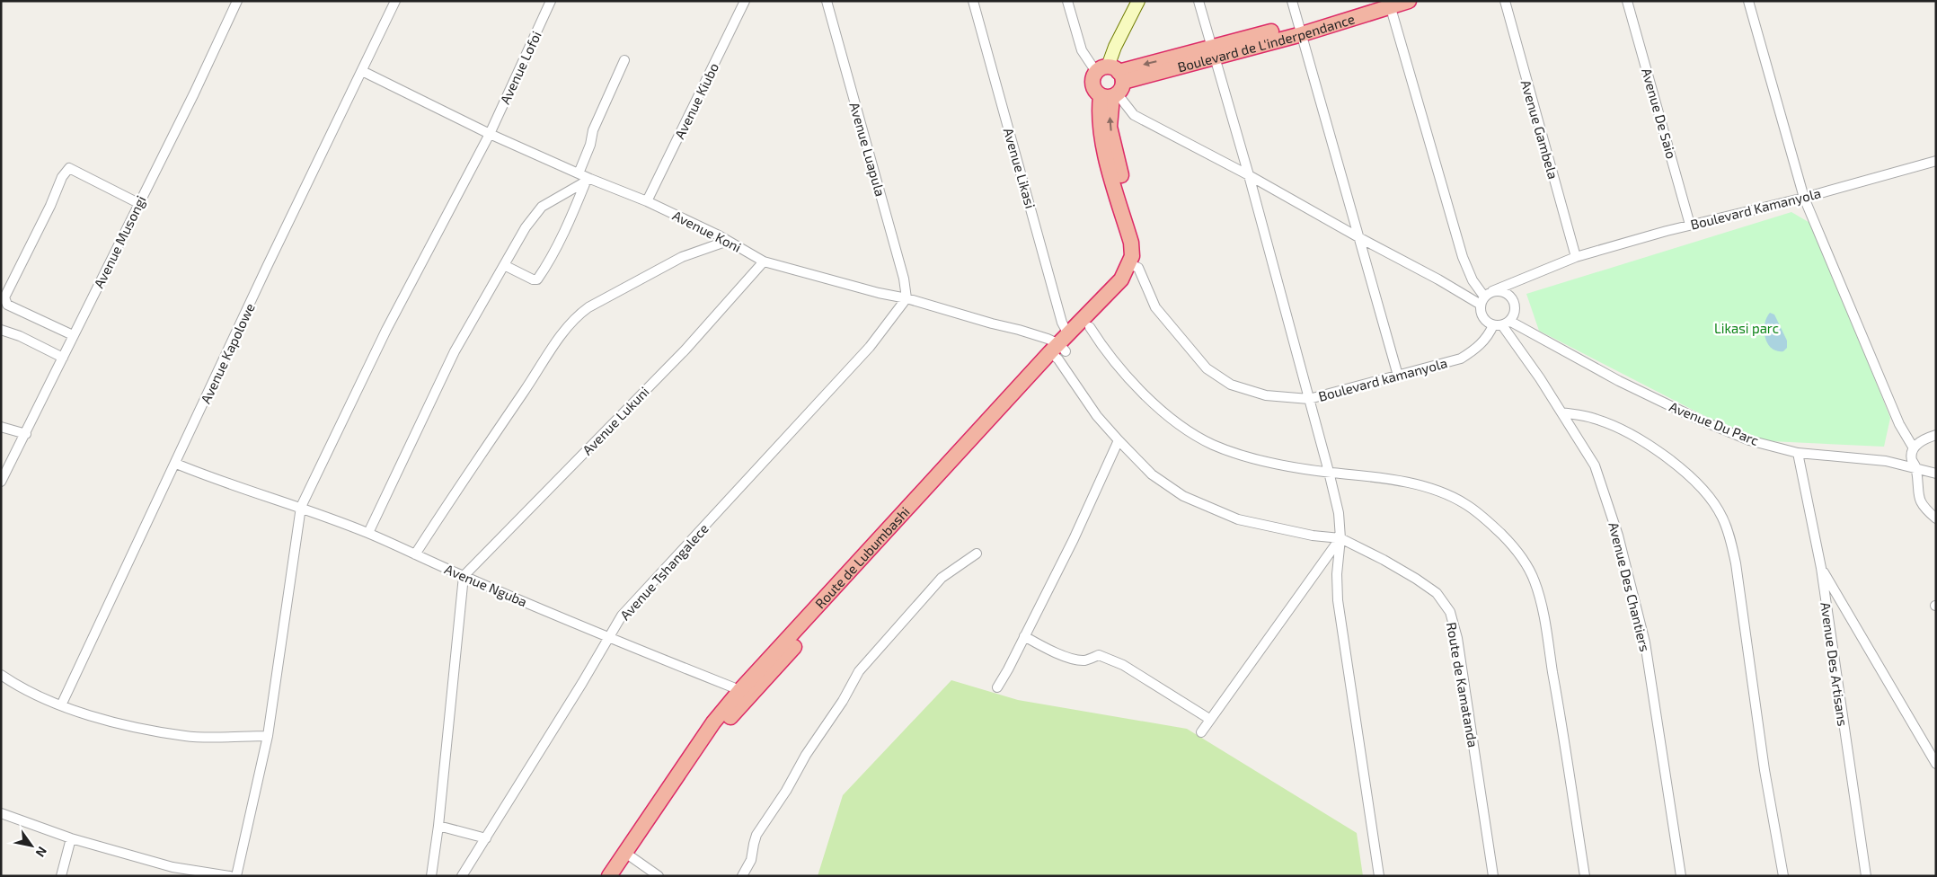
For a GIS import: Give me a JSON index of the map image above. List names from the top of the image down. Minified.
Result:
{"streets":{"highway":["Boulevard de L'inderpendance","Route de Lubumbashi"],"street":["Avenue Lofoi","Avenue Kiubo","Avenue De Saio","Avenue Gambela","Avenue Luapula","Avenue Likasi","Boulevard Kamanyola","Avenue Koni","Avenue Musongi","Avenue Kapolowe","Boulevard kamanyola","Avenue Lukuni","Avenue Du Parc","Avenue Tshangalece","Avenue Nguba","Avenue Des Chantiers","Avenue Des Artisans","Route de Kamatanda"]},"crossings":[["Avenue Lofoi","Avenue Koni"],["Avenue Lofoi","Avenue Nguba"],["Avenue Kiubo","Avenue Koni"],["Avenue De Saio","Boulevard Kamanyola"],["Avenue Gambela","Boulevard Kamanyola"],["Avenue Luapula","Avenue Koni"],["Avenue Luapula","Avenue Tshangalece"],["Avenue Likasi","Avenue Koni"],["Avenue Likasi","Route de Lubumbashi"],["Avenue Likasi","Route de Kamatanda"],["Boulevard Kamanyola","Boulevard kamanyola"],["Boulevard Kamanyola","Avenue Du Parc"],["Boulevard Kamanyola","Avenue Des Chantiers"],["Avenue Koni","Avenue Kapolowe"],["Avenue Koni","Avenue Lukuni"],["Avenue Koni","Route de Lubumbashi"],["Avenue Koni","Avenue Tshangalece"],["Avenue Kapolowe","Avenue Nguba"],["Boulevard kamanyola","Avenue Du Parc"],["Boulevard kamanyola","Route de Lubumbashi"],["Boulevard kamanyola","Avenue Des Chantiers"],["Avenue Lukuni","Avenue Nguba"],["Avenue Du Parc","Avenue Des Chantiers"],["Avenue Du Parc","Avenue Des Artisans"],["Route de Lubumbashi","Avenue Nguba"],["Avenue Tshangalece","Avenue Nguba"]],"parks":["Likasi parc"],"north":"bottom right"}
